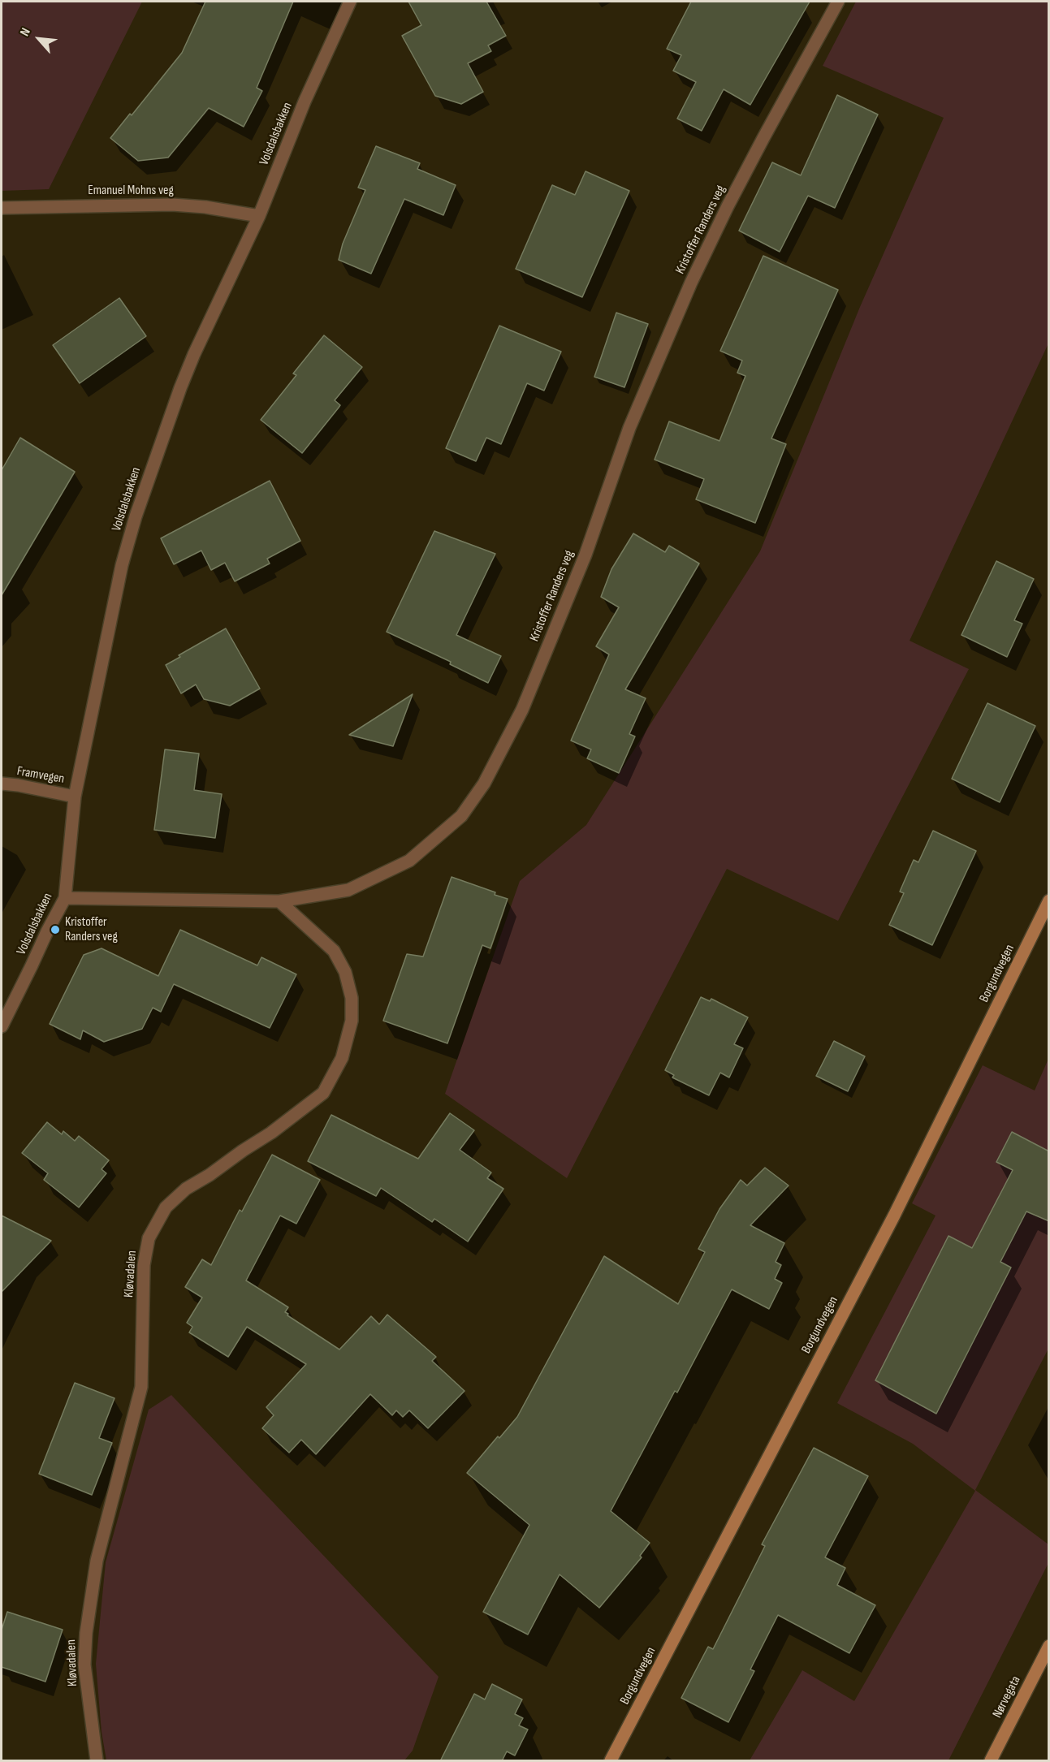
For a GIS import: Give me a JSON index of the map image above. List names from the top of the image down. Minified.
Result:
{"streets":{"main road":["Borgundvegen","Nørvegata"],"street":["Volsdalsbakken","Emanuel Mohns veg","Kristoffer Randers veg","Framvegen","Kløvadalen"]},"crossings":[["Volsdalsbakken","Emanuel Mohns veg"],["Volsdalsbakken","Kristoffer Randers veg"],["Volsdalsbakken","Framvegen"],["Kristoffer Randers veg","Kløvadalen"]],"places":["Kristoffer Randers veg"],"north":"top left"}
